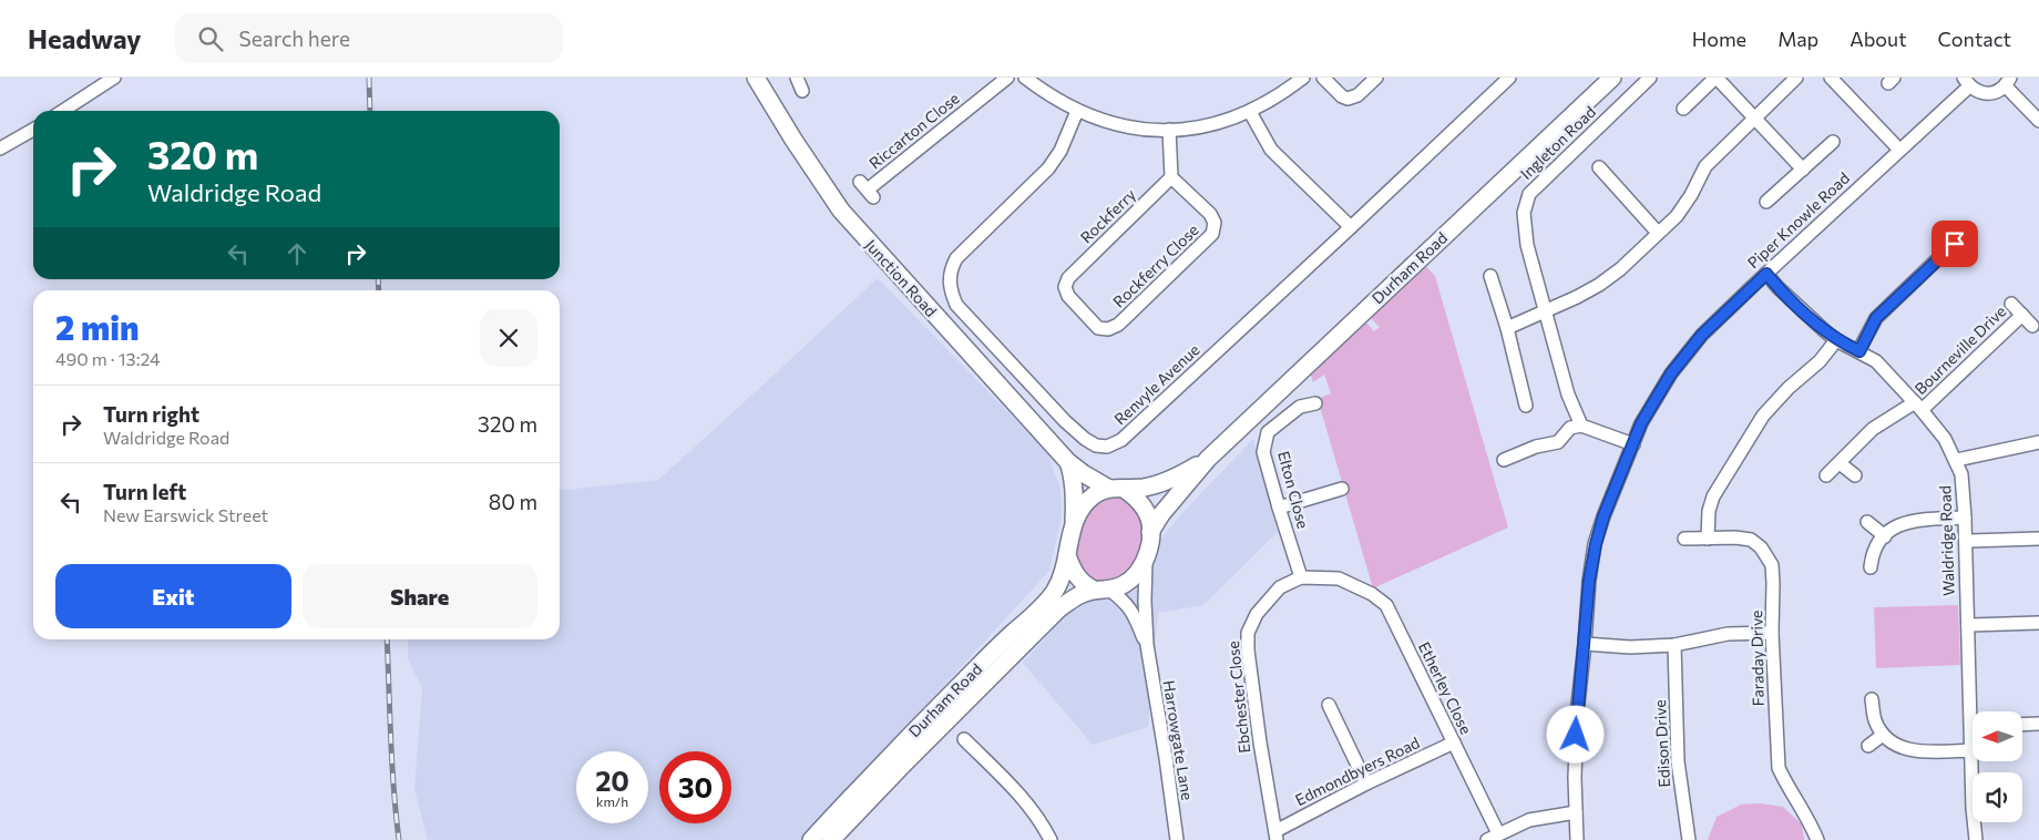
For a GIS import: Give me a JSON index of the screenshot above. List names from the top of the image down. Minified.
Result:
{"streets":{"main road":["Durham Road","Junction Road"],"street":["Riccarton Close","Ingleton Road","Rockferry","Piper Knowle Road","Rockferry Close","Bourneville Drive","Renvyle Avenue","Elton Close","Waldridge Road","Faraday Drive","Etherley Close","Ebchester Close","Harrowgate Lane","Edison Drive","Edmondbyers Road"]},"crossings":[["Rockferry","Rockferry Close"],["Piper Knowle Road","Waldridge Road"],["Durham Road","Junction Road"],["Durham Road","Harrowgate Lane"],["Junction Road","Harrowgate Lane"],["Bourneville Drive","Waldridge Road"],["Elton Close","Etherley Close"],["Elton Close","Ebchester Close"],["Etherley Close","Ebchester Close"],["Etherley Close","Edmondbyers Road"],["Ebchester Close","Edmondbyers Road"]],"north":"left","page":{"header":"Headway","search":"Search here","nav":["Home","Map","About","Contact"],"turn":["320 m","Waldridge Road"],"heading":["2 min","490 m · 13:24"],"list":[{"name":"Turn right","note":"Waldridge Road","value":"320 m"},{"name":"Turn left","note":"New Earswick Street","value":"80 m"}],"buttons":["Exit","Share"],"speed":"20 km/h","limit":"30"}}
